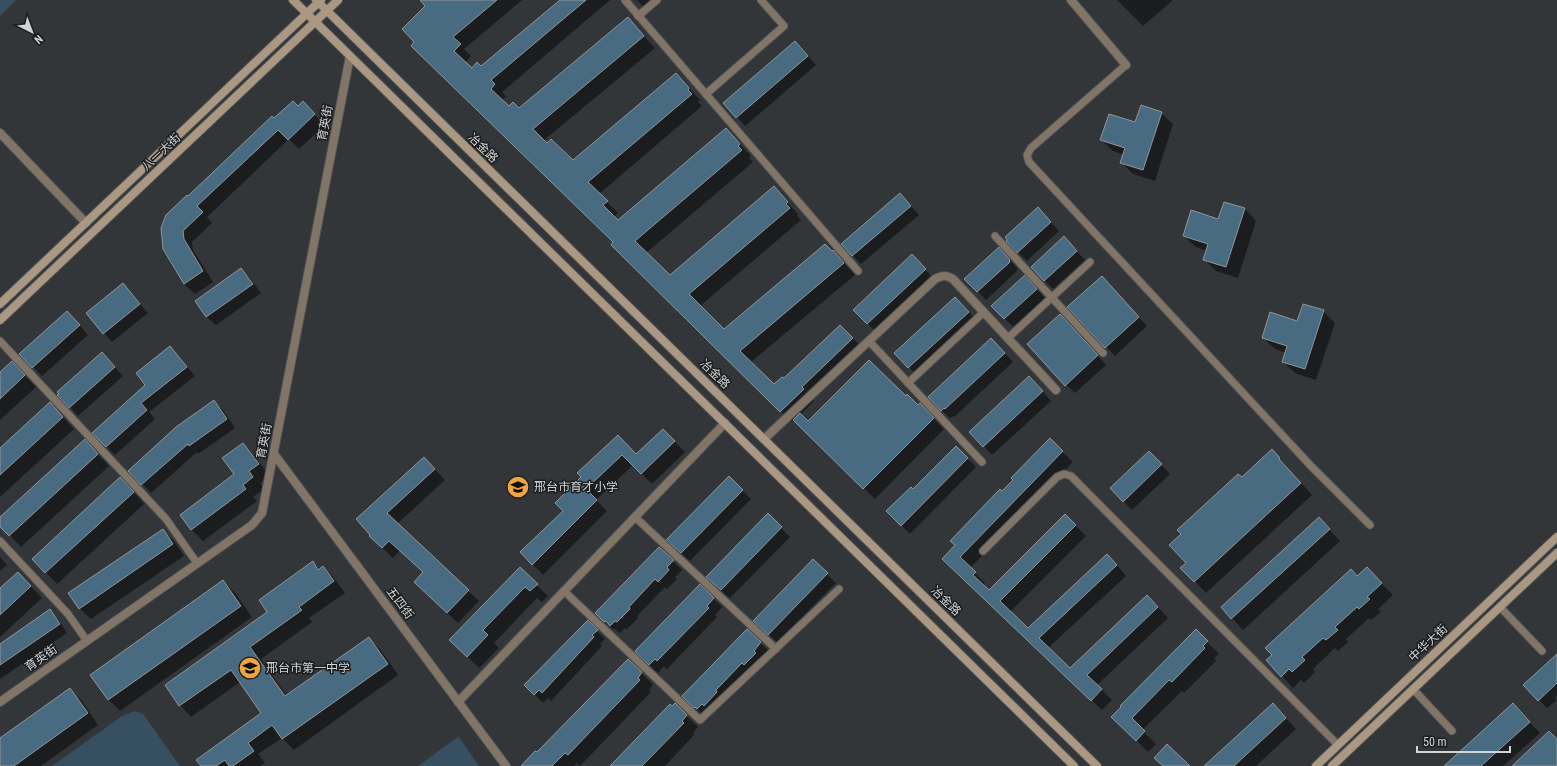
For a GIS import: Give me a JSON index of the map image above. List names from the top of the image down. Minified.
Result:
{"streets":{"street":["育英街","冶金路","八一大街","五四街","中华大街"]},"crossings":[["育英街","五四街"],["冶金路","八一大街"]],"places":{"school or university":["邢台市育才小学","邢台市第一中学"]},"scale_bar":"50 m","north":"bottom right"}
